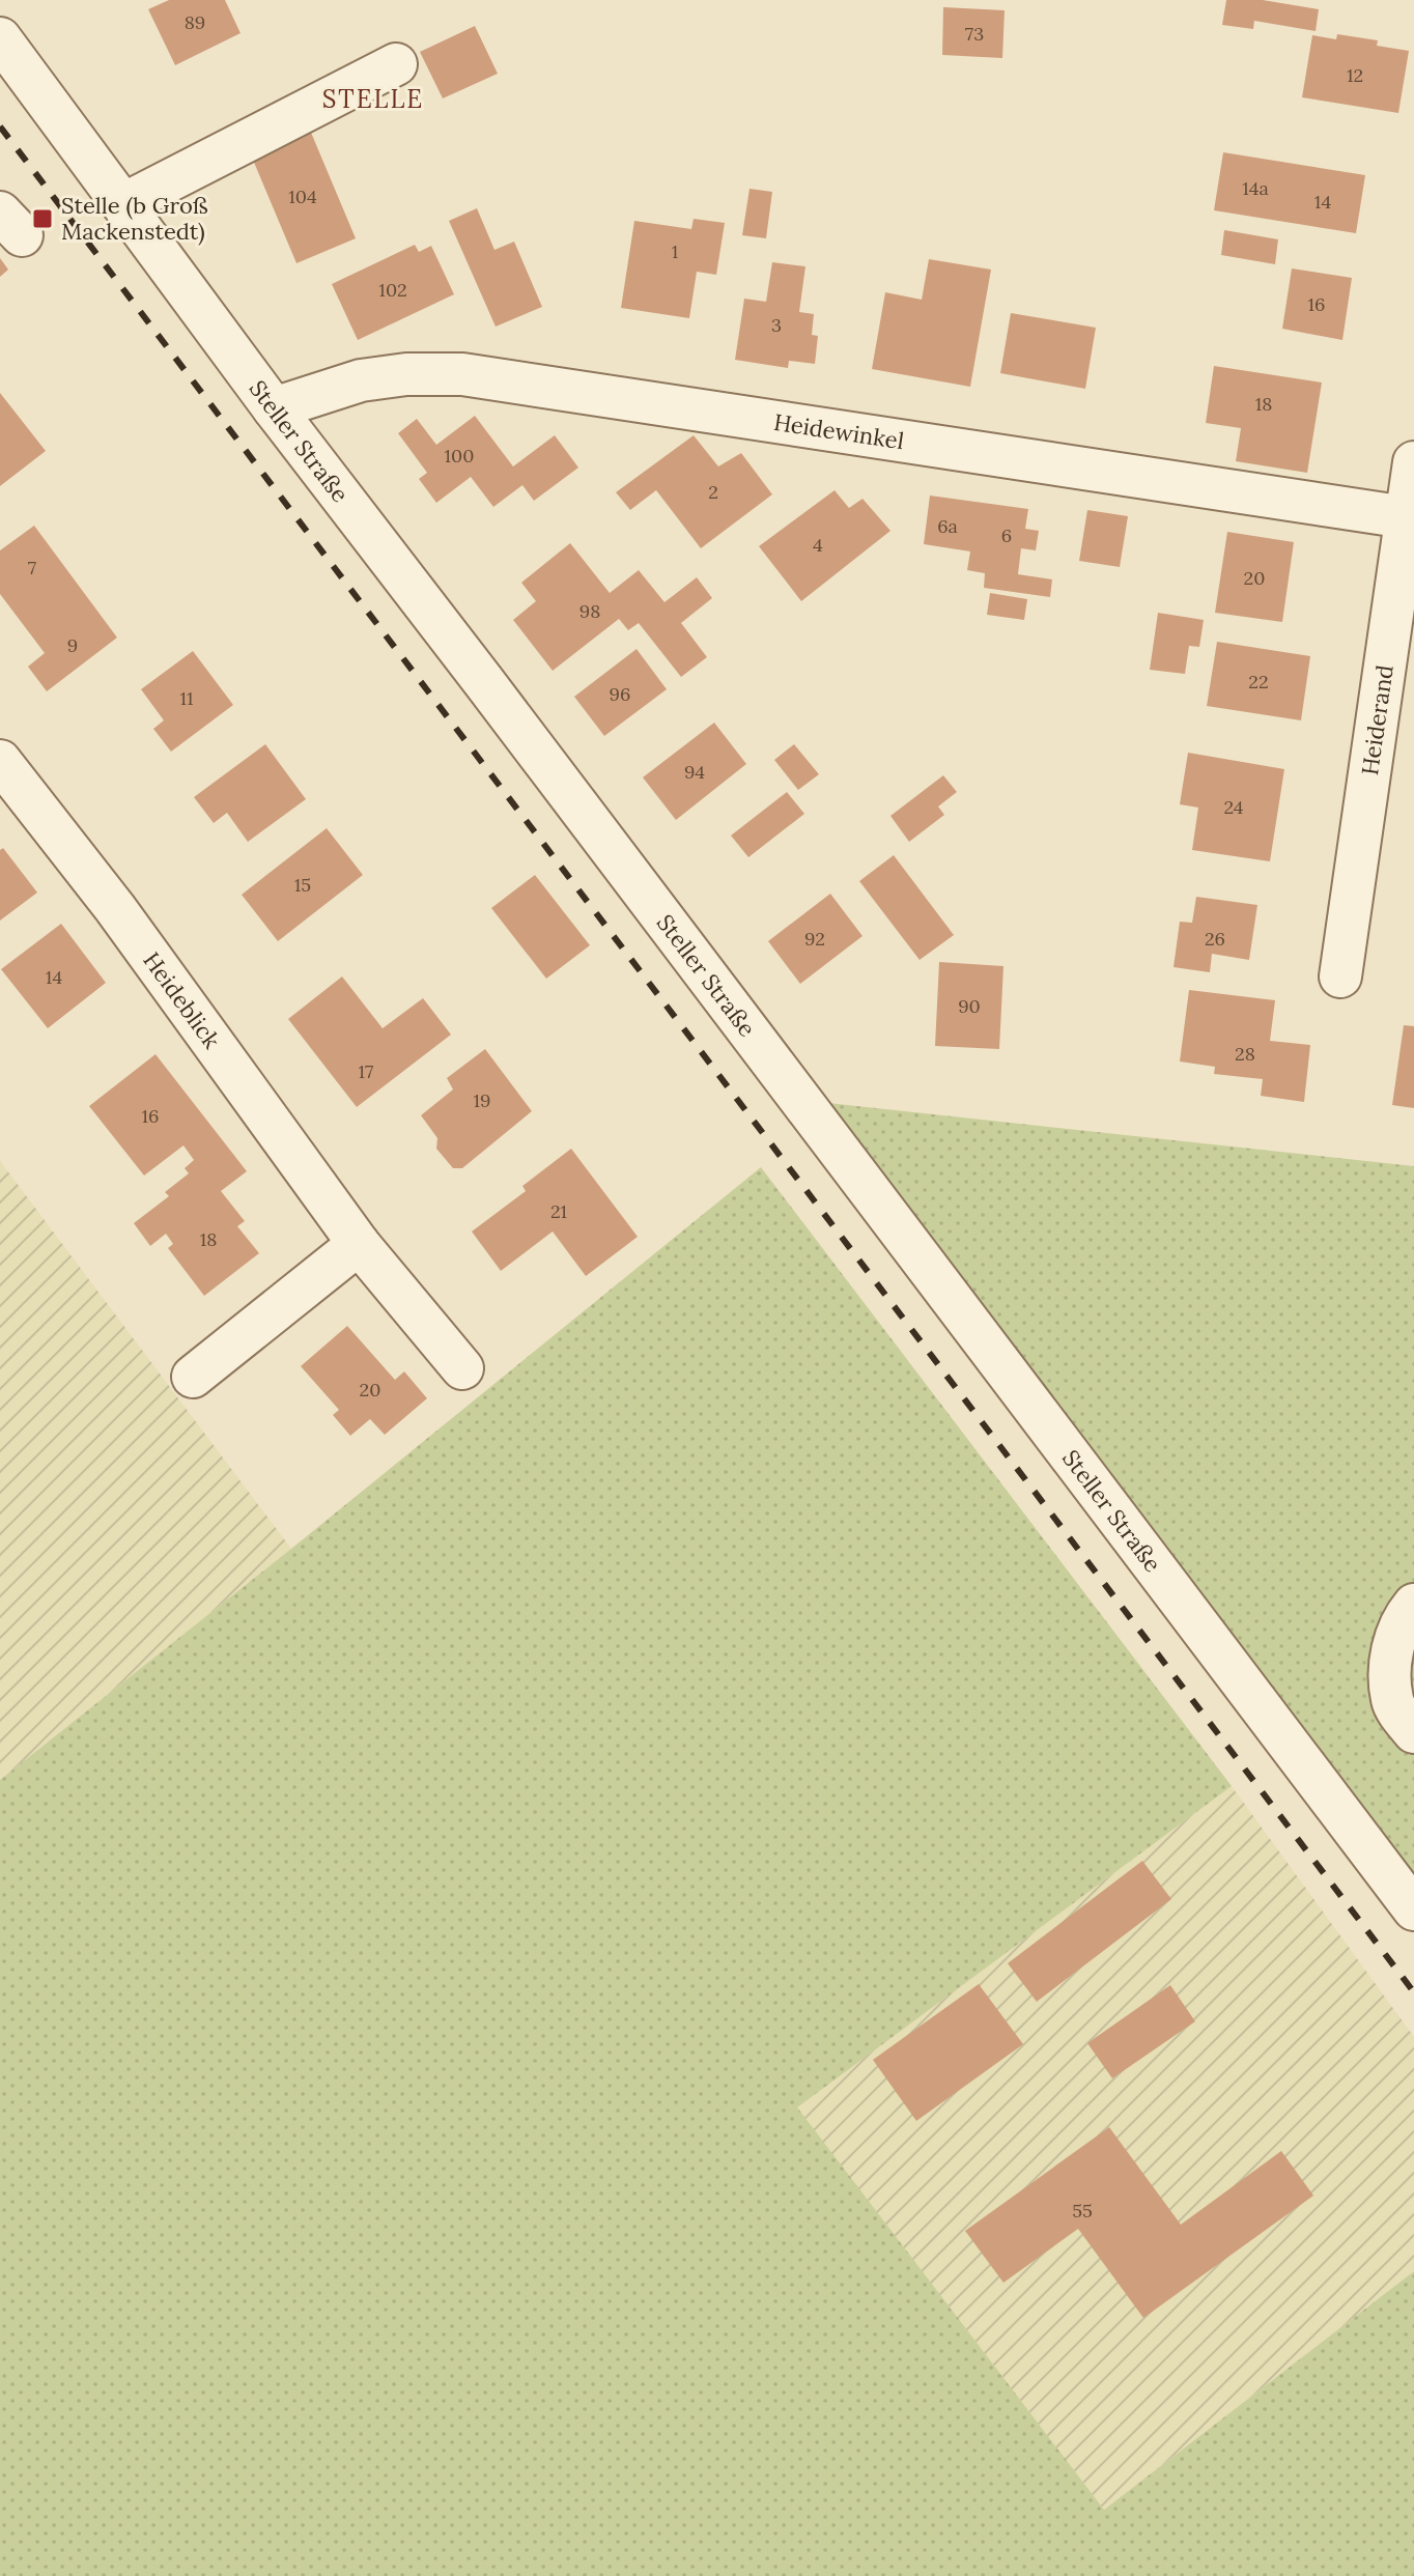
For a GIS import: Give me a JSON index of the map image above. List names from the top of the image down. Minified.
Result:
{"streets":{"street":["Heidewinkel","Steller Straße","Heiderand","Heideblick"]},"crossings":[["Heidewinkel","Steller Straße"],["Heidewinkel","Heiderand"]],"districts":["STELLE"],"places":{"transit":["Stelle (b Groß Mackenstedt)"]},"house_numbers":["89","73","12","14a","104","14","1","102","16","3","18","100","2","6a","6","4","7","20","98","9","22","96","11","94","24","15","92","26","14","90","28","17","19","16","21","18","20","55"]}
